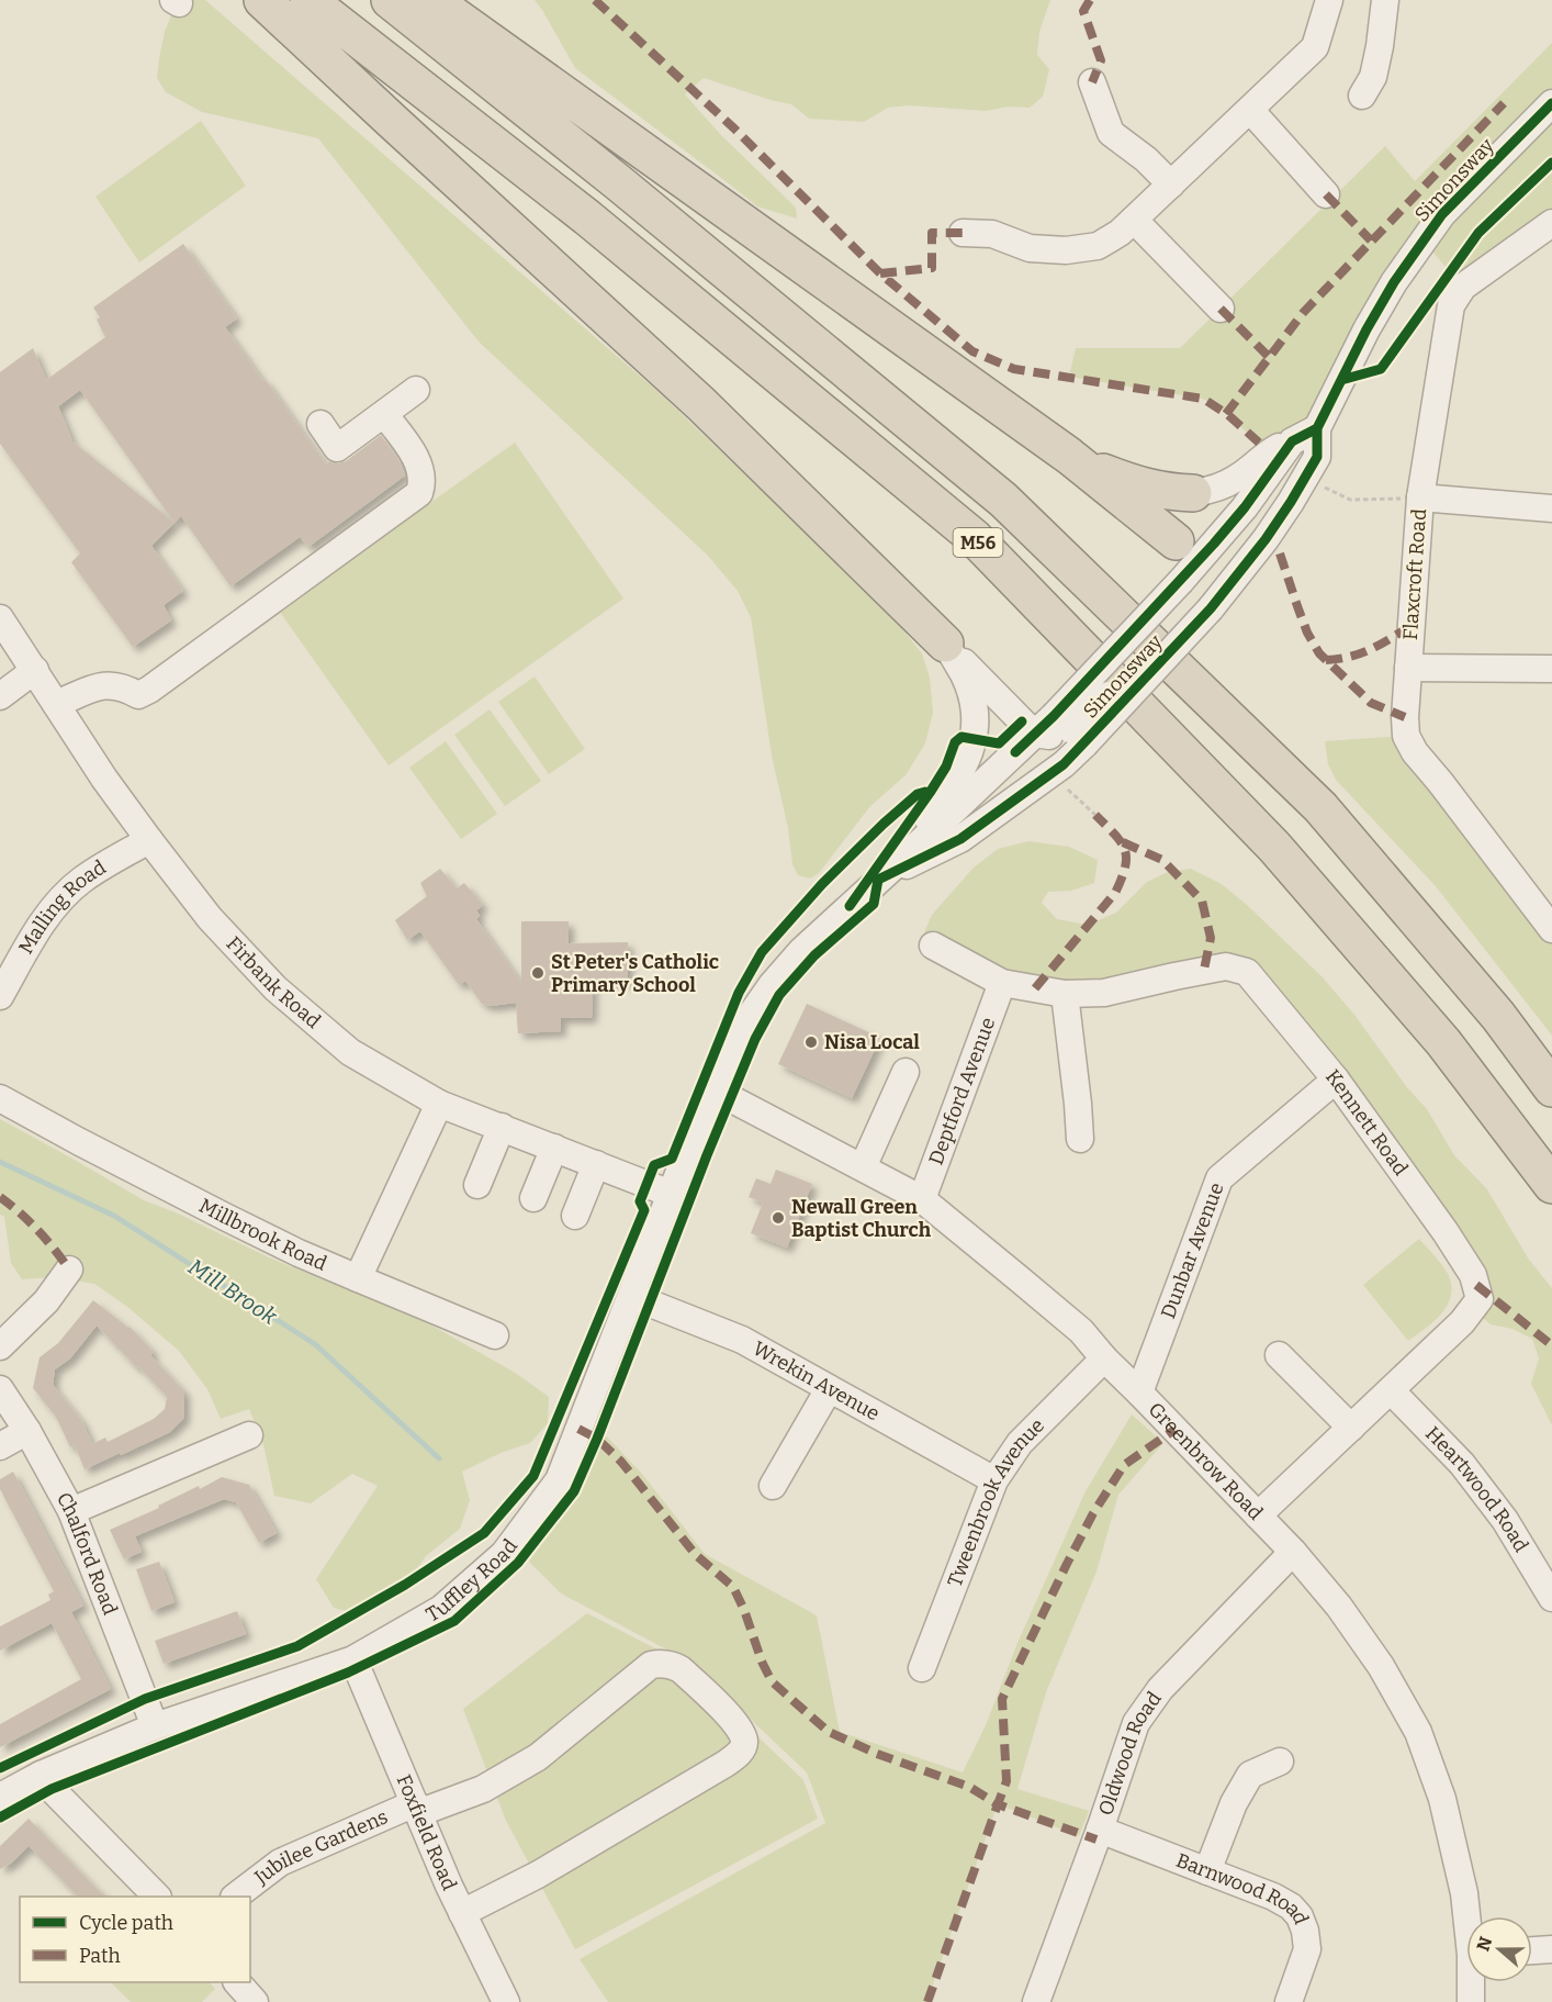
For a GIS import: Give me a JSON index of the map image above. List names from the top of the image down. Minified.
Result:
{"streets":{"highway":["M56"],"street":["Simonsway","Flaxcroft Road","Malling Road","Firbank Road","Deptford Avenue","Kennett Road","Millbrook Road","Dunbar Avenue","Wrekin Avenue","Greenbrow Road","Heartwood Road","Tweenbrook Avenue","Chalford Road","Tuffley Road","Oldwood Road","Foxfield Road","Jubilee Gardens","Barnwood Road"]},"crossings":[["Simonsway","Firbank Road"],["Simonsway","Greenbrow Road"],["Simonsway","Tuffley Road"],["Malling Road","Firbank Road"],["Firbank Road","Tuffley Road"],["Deptford Avenue","Kennett Road"],["Deptford Avenue","Greenbrow Road"],["Kennett Road","Dunbar Avenue"],["Kennett Road","Greenbrow Road"],["Kennett Road","Heartwood Road"],["Dunbar Avenue","Greenbrow Road"],["Wrekin Avenue","Tweenbrook Avenue"],["Wrekin Avenue","Tuffley Road"],["Greenbrow Road","Tweenbrook Avenue"],["Greenbrow Road","Oldwood Road"],["Chalford Road","Tuffley Road"],["Tuffley Road","Foxfield Road"],["Oldwood Road","Barnwood Road"],["Foxfield Road","Jubilee Gardens"]],"water":["Mill Brook"],"places":["St Peter's Catholic Primary School","Nisa Local","Newall Green Baptist Church"],"legend":["Cycle path","Path"],"north":"left"}
